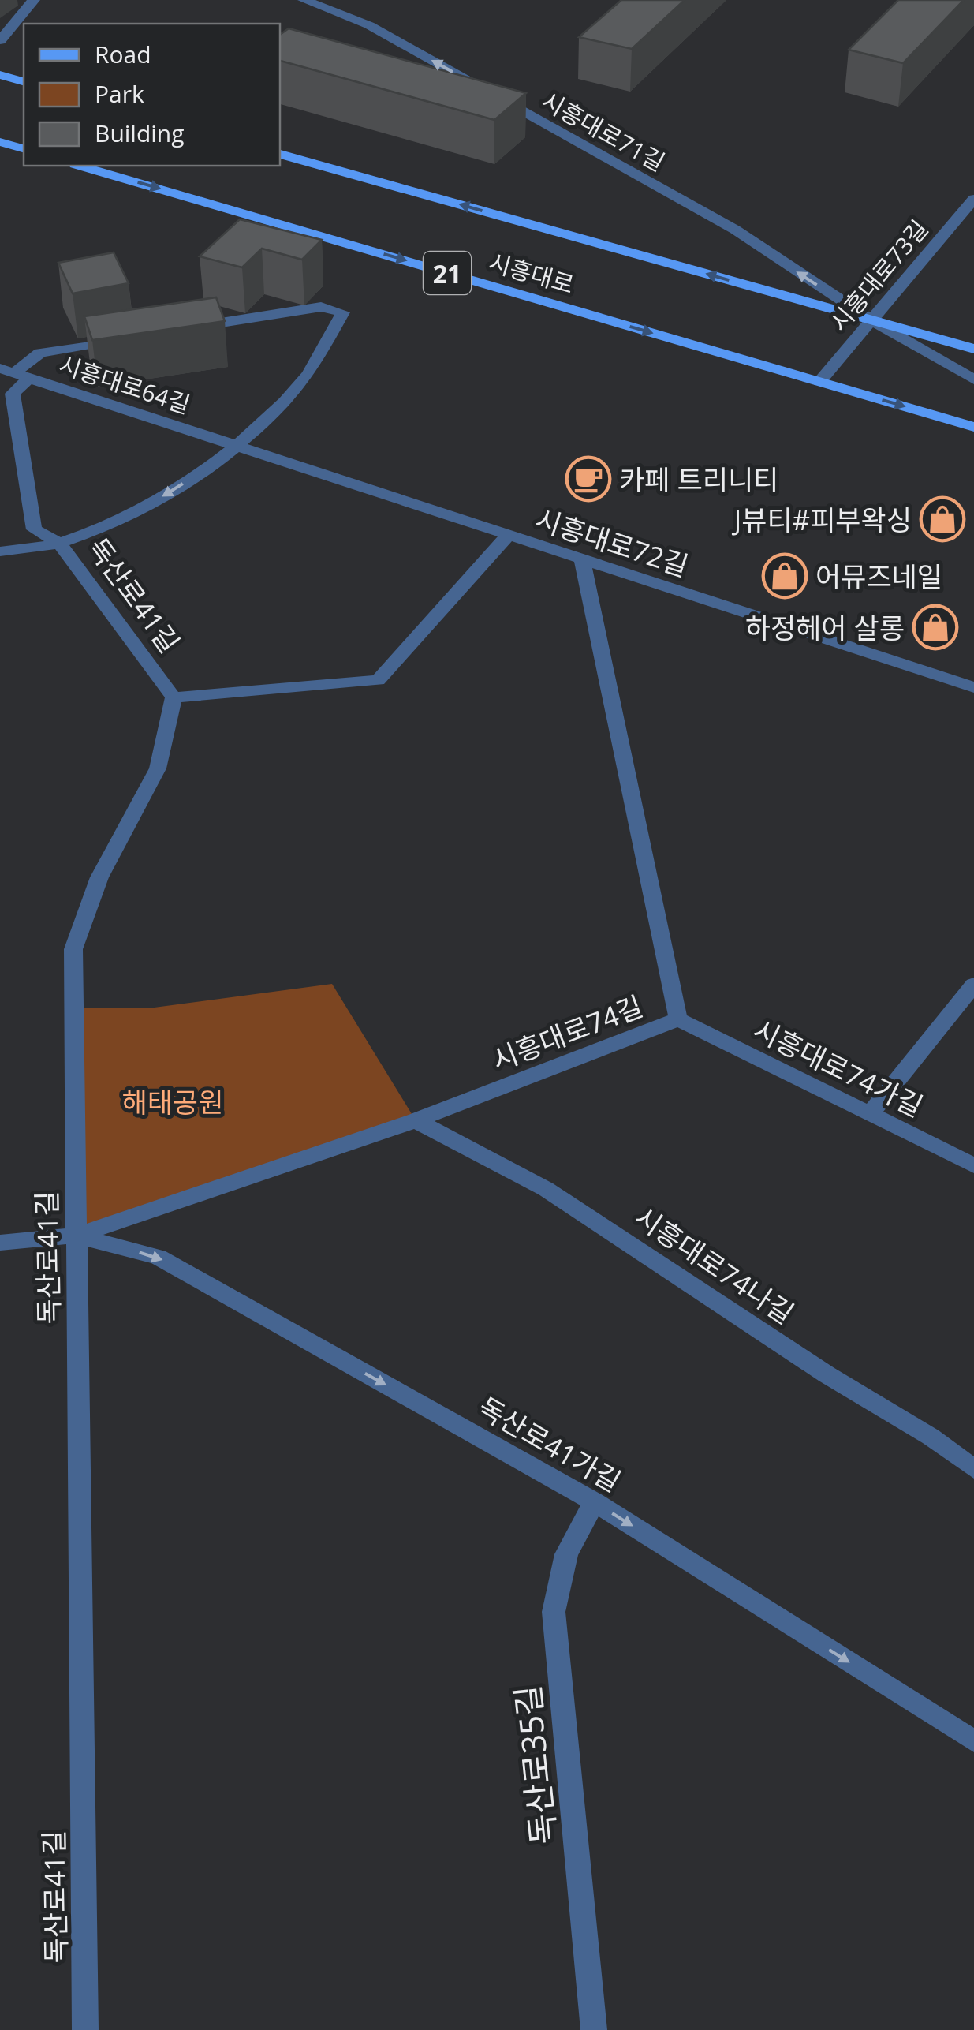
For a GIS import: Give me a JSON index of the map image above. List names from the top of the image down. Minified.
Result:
{"streets":{"main road":["21","시흥대로"],"street":["시흥대로71길","시흥대로73길","시흥대로64길","시흥대로72길","독산로41길","시흥대로74길","시흥대로74가길","시흥대로74나길","독산로41가길","독산로35길"]},"crossings":[["시흥대로71길","시흥대로"],["시흥대로71길","시흥대로73길"],["시흥대로","시흥대로73길"],["시흥대로64길","시흥대로72길"],["시흥대로64길","독산로41길"],["시흥대로72길","시흥대로74길"],["독산로41길","시흥대로74길"],["독산로41길","독산로41가길"],["시흥대로74길","시흥대로74가길"],["시흥대로74길","시흥대로74나길"],["시흥대로74길","독산로41가길"],["독산로41가길","독산로35길"]],"one_way":["시흥대로71길","독산로41가길"],"parks":["해태공원"],"places":{"cafe":["카페 트리니티"],"shop":["J뷰티#피부왁싱","어뮤즈네일","하정헤어 살롱"]},"legend":["Road","Park","Building"]}
